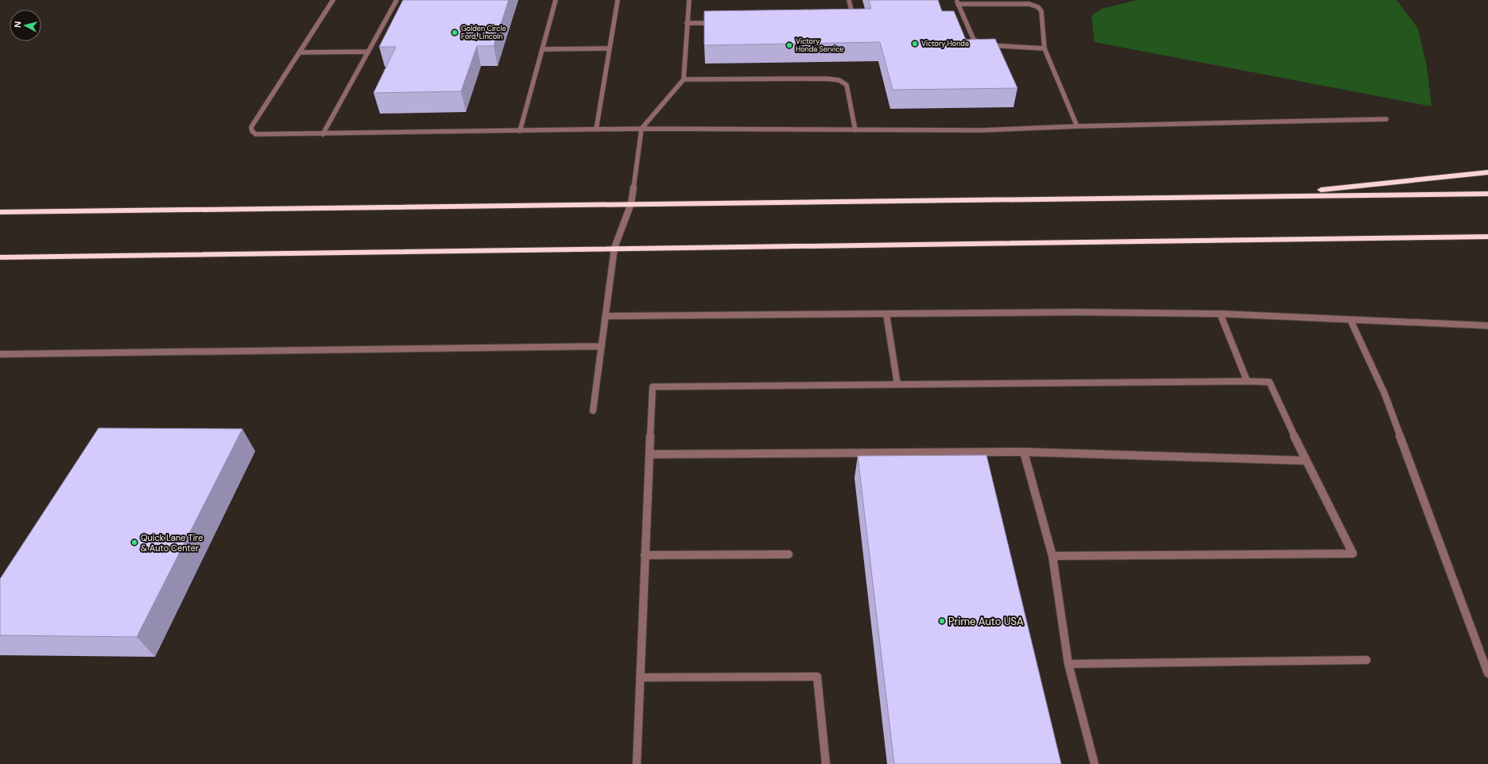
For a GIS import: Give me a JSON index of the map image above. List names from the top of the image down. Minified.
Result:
{"places":["Golden Circle Ford, Lincoln","Victory Honda","Victory Honda Service","Quick Lane Tire & Auto Center","Prime Auto USA"],"north":"left"}
